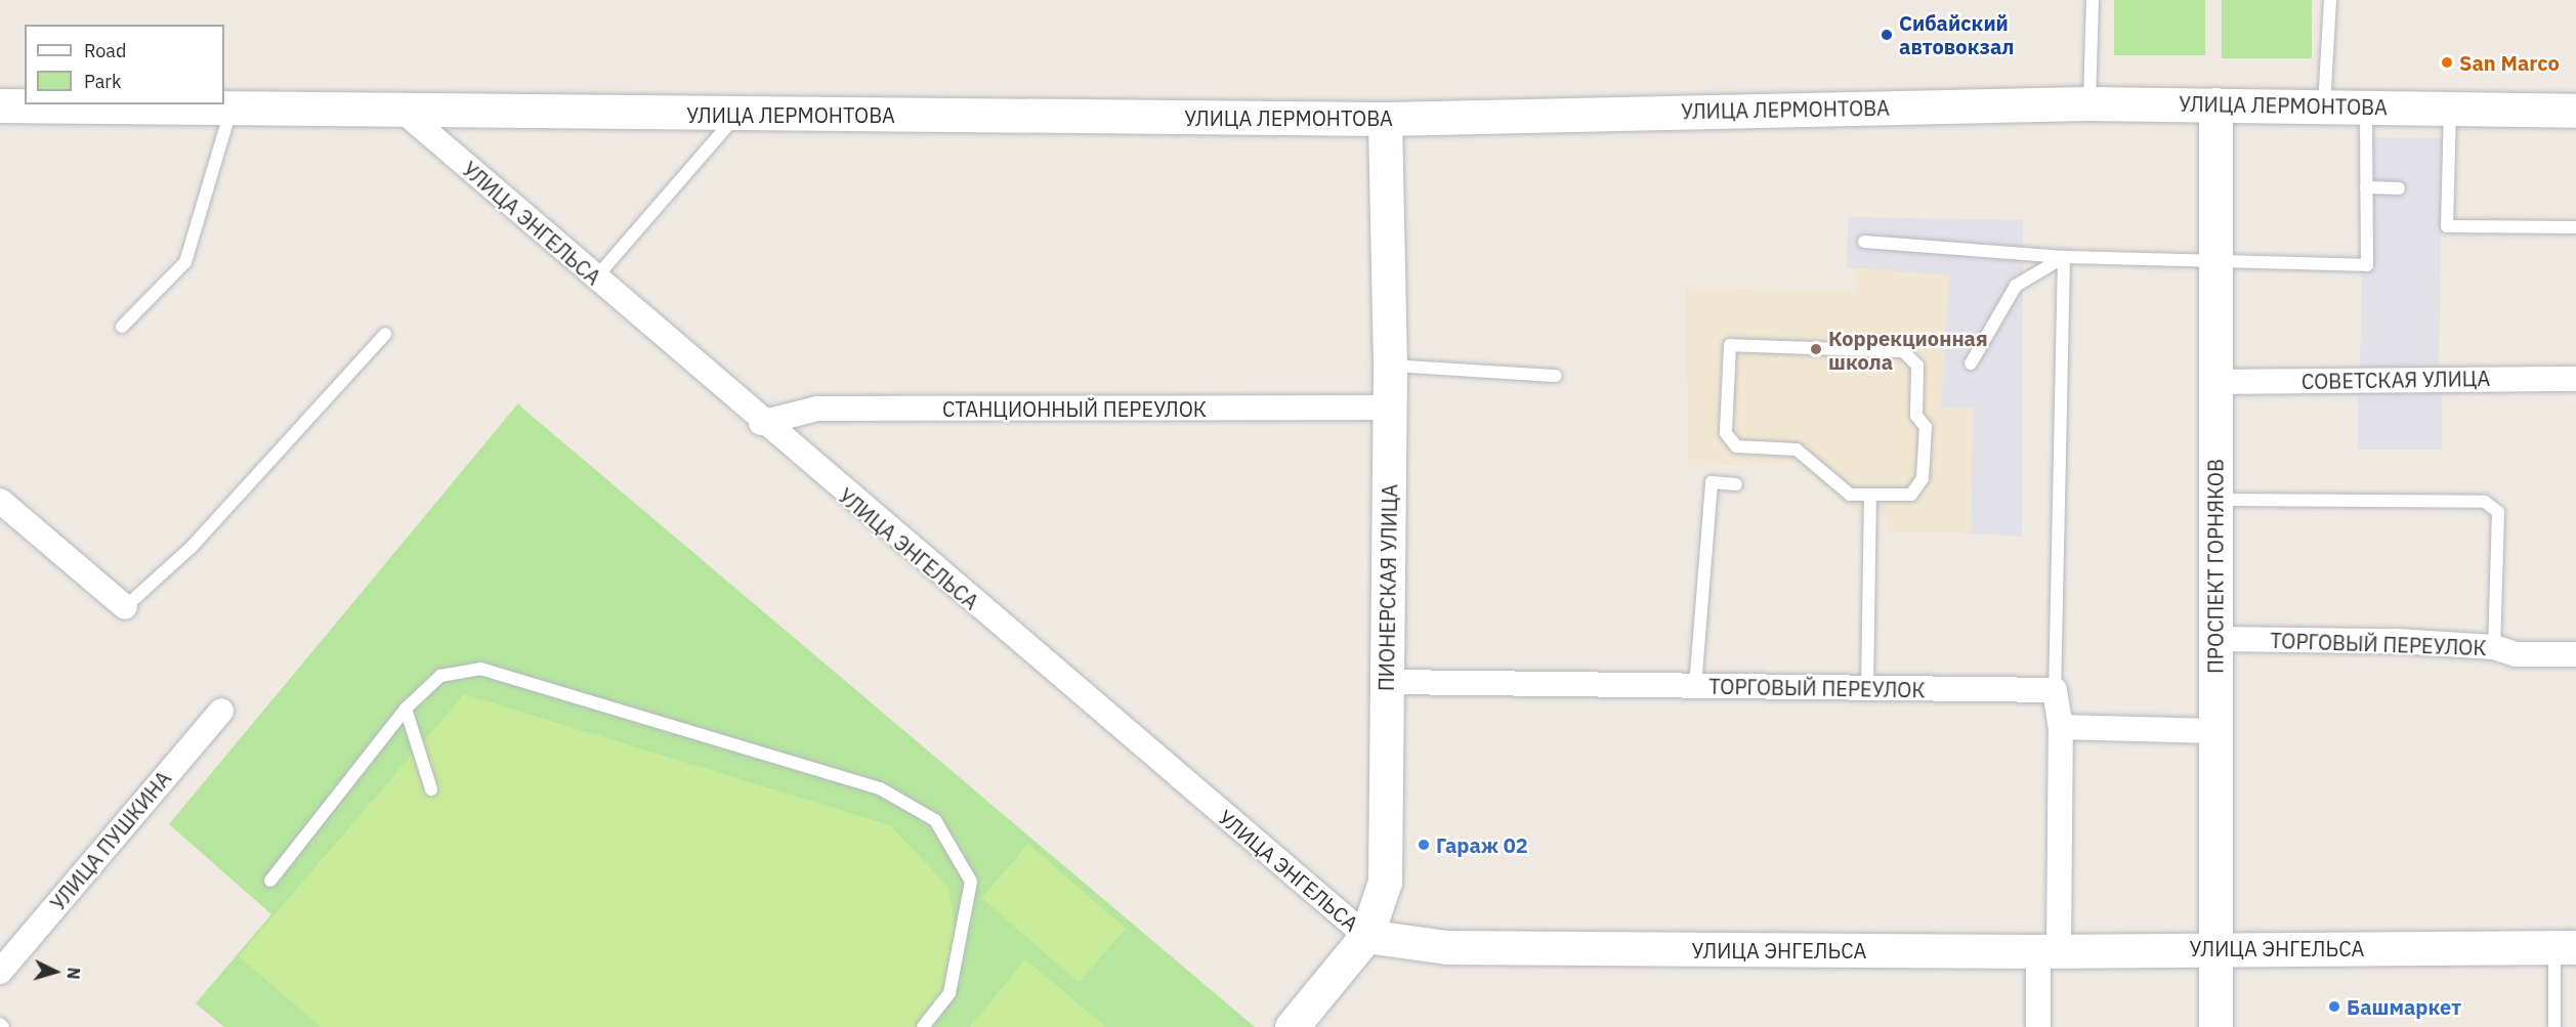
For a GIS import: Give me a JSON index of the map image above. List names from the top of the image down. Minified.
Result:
{"streets":{"main road":["УЛИЦА ЛЕРМОНТОВА","УЛИЦА ЭНГЕЛЬСА","ПРОСПЕКТ ГОРНЯКОВ","ПИОНЕРСКАЯ УЛИЦА"],"street":["СОВЕТСКАЯ УЛИЦА","СТАНЦИОННЫЙ ПЕРЕУЛОК","ТОРГОВЫЙ ПЕРЕУЛОК","УЛИЦА ПУШКИНА"]},"crossings":[["УЛИЦА ЛЕРМОНТОВА","УЛИЦА ЭНГЕЛЬСА"],["УЛИЦА ЛЕРМОНТОВА","ПРОСПЕКТ ГОРНЯКОВ"],["УЛИЦА ЛЕРМОНТОВА","ПИОНЕРСКАЯ УЛИЦА"],["УЛИЦА ЭНГЕЛЬСА","СТАНЦИОННЫЙ ПЕРЕУЛОК"],["УЛИЦА ЭНГЕЛЬСА","ПРОСПЕКТ ГОРНЯКОВ"],["УЛИЦА ЭНГЕЛЬСА","ПИОНЕРСКАЯ УЛИЦА"],["СОВЕТСКАЯ УЛИЦА","ПРОСПЕКТ ГОРНЯКОВ"],["СТАНЦИОННЫЙ ПЕРЕУЛОК","ПИОНЕРСКАЯ УЛИЦА"],["ПРОСПЕКТ ГОРНЯКОВ","ТОРГОВЫЙ ПЕРЕУЛОК"],["ПИОНЕРСКАЯ УЛИЦА","ТОРГОВЫЙ ПЕРЕУЛОК"]],"places":["Сибайский автовокзал","San Marco","Коррекционная школа","Гараж 02","Башмаркет"],"legend":["Road","Park"],"north":"right"}
